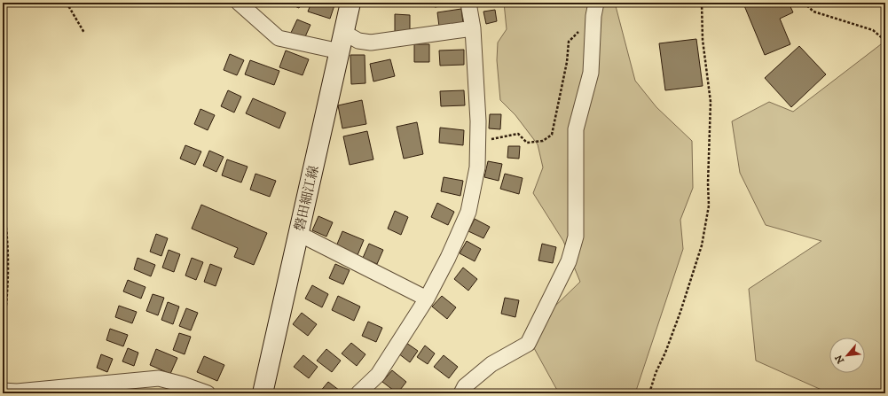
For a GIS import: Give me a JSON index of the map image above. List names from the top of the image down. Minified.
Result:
{"streets":{"main road":["磐田細江線"]},"north":"bottom left"}
